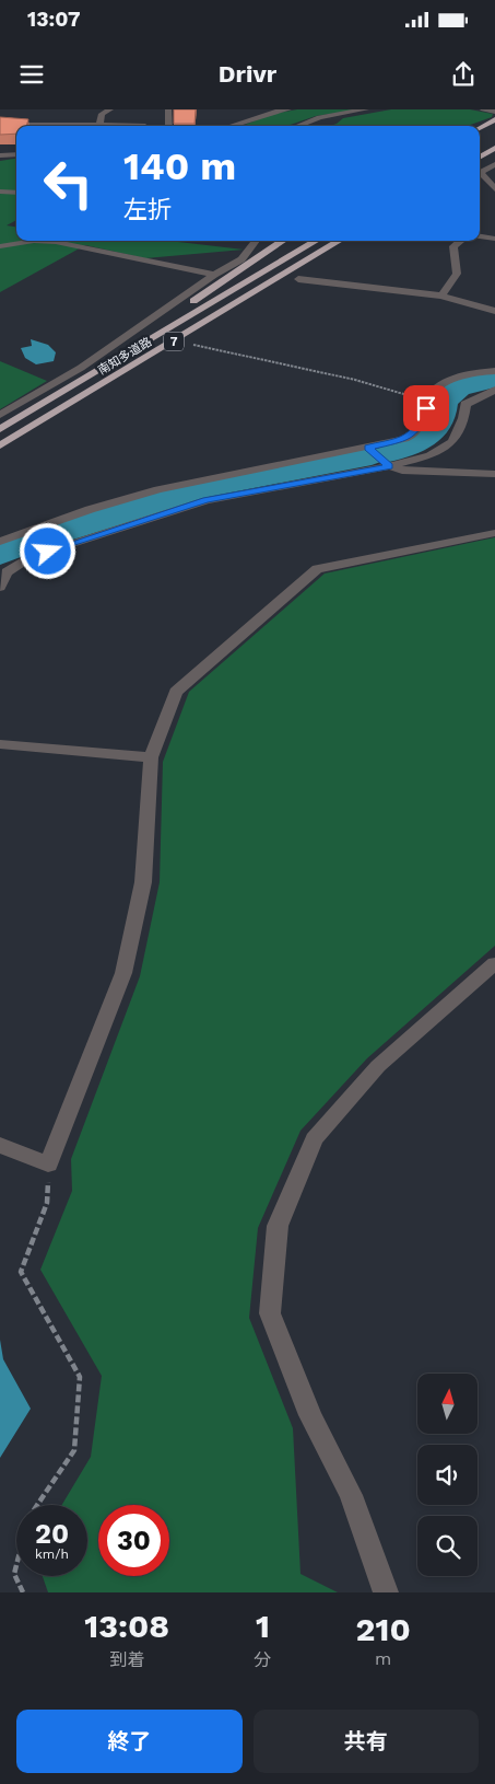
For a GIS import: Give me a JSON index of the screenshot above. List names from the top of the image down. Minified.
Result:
{"streets":{"highway":["7","南知多道路"]},"north":"top","page":{"status":"13:07","header":"Drivr","turn":["140 m","左折"],"speed":"20 km/h","limit":"30","eta":["13:08","到着","1","分","210","m"],"buttons":["終了","共有"]}}
